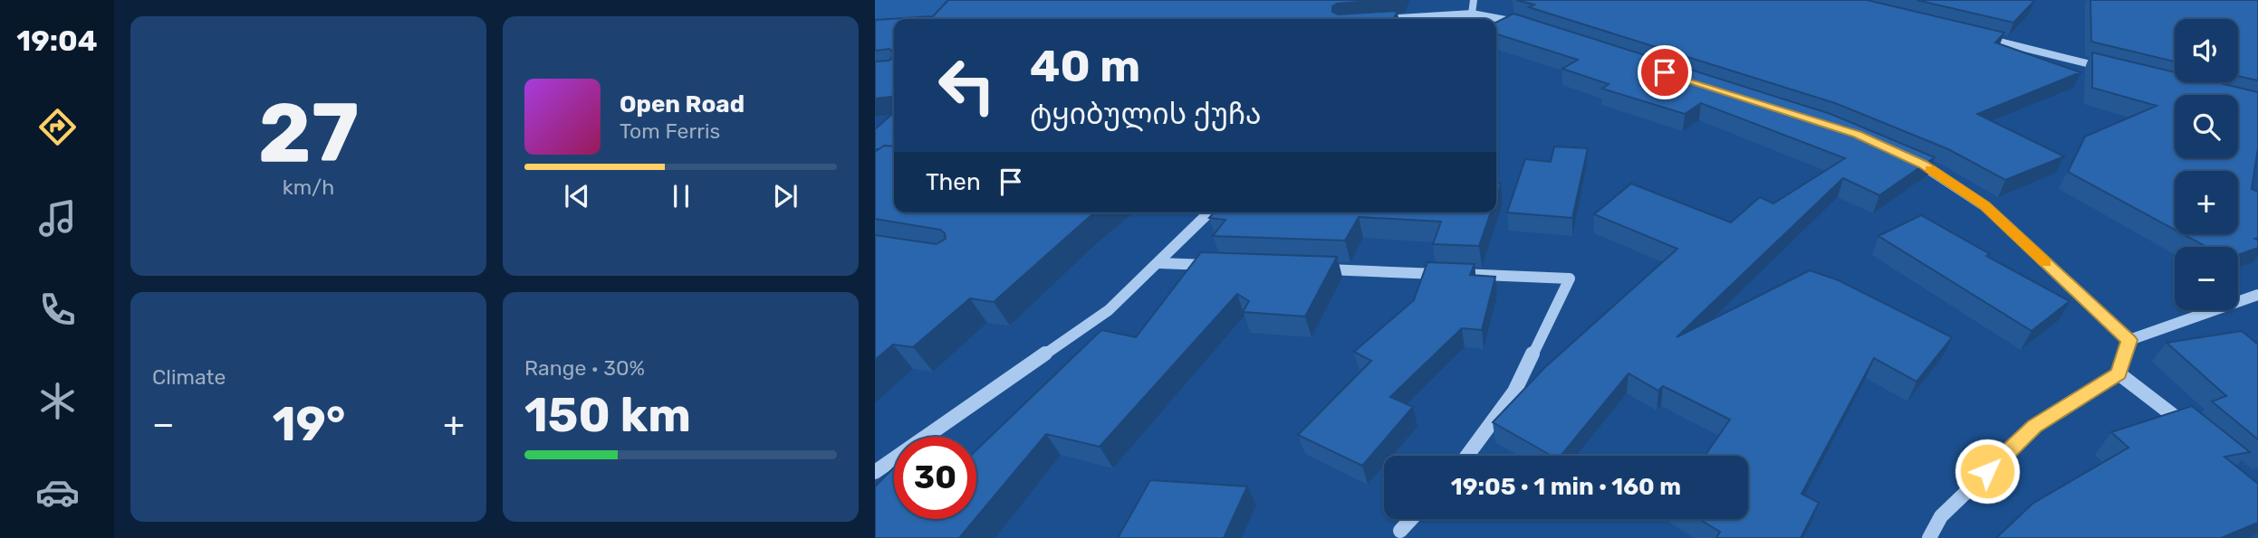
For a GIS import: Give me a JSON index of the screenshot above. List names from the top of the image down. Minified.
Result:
{"page":{"tabs":"19:04","tile":[["27","km/h"],"Climate",["Range · 30%","150 km"]],"map_buttons":["+","−"],"turn":["40 m","ტყიბულის ქუჩა"],"song":["Open Road","Tom Ferris"],"then":"Then","heat":["−","19°","+"],"limit":"30","trip":"19:05 · 1 min · 160 m"}}
